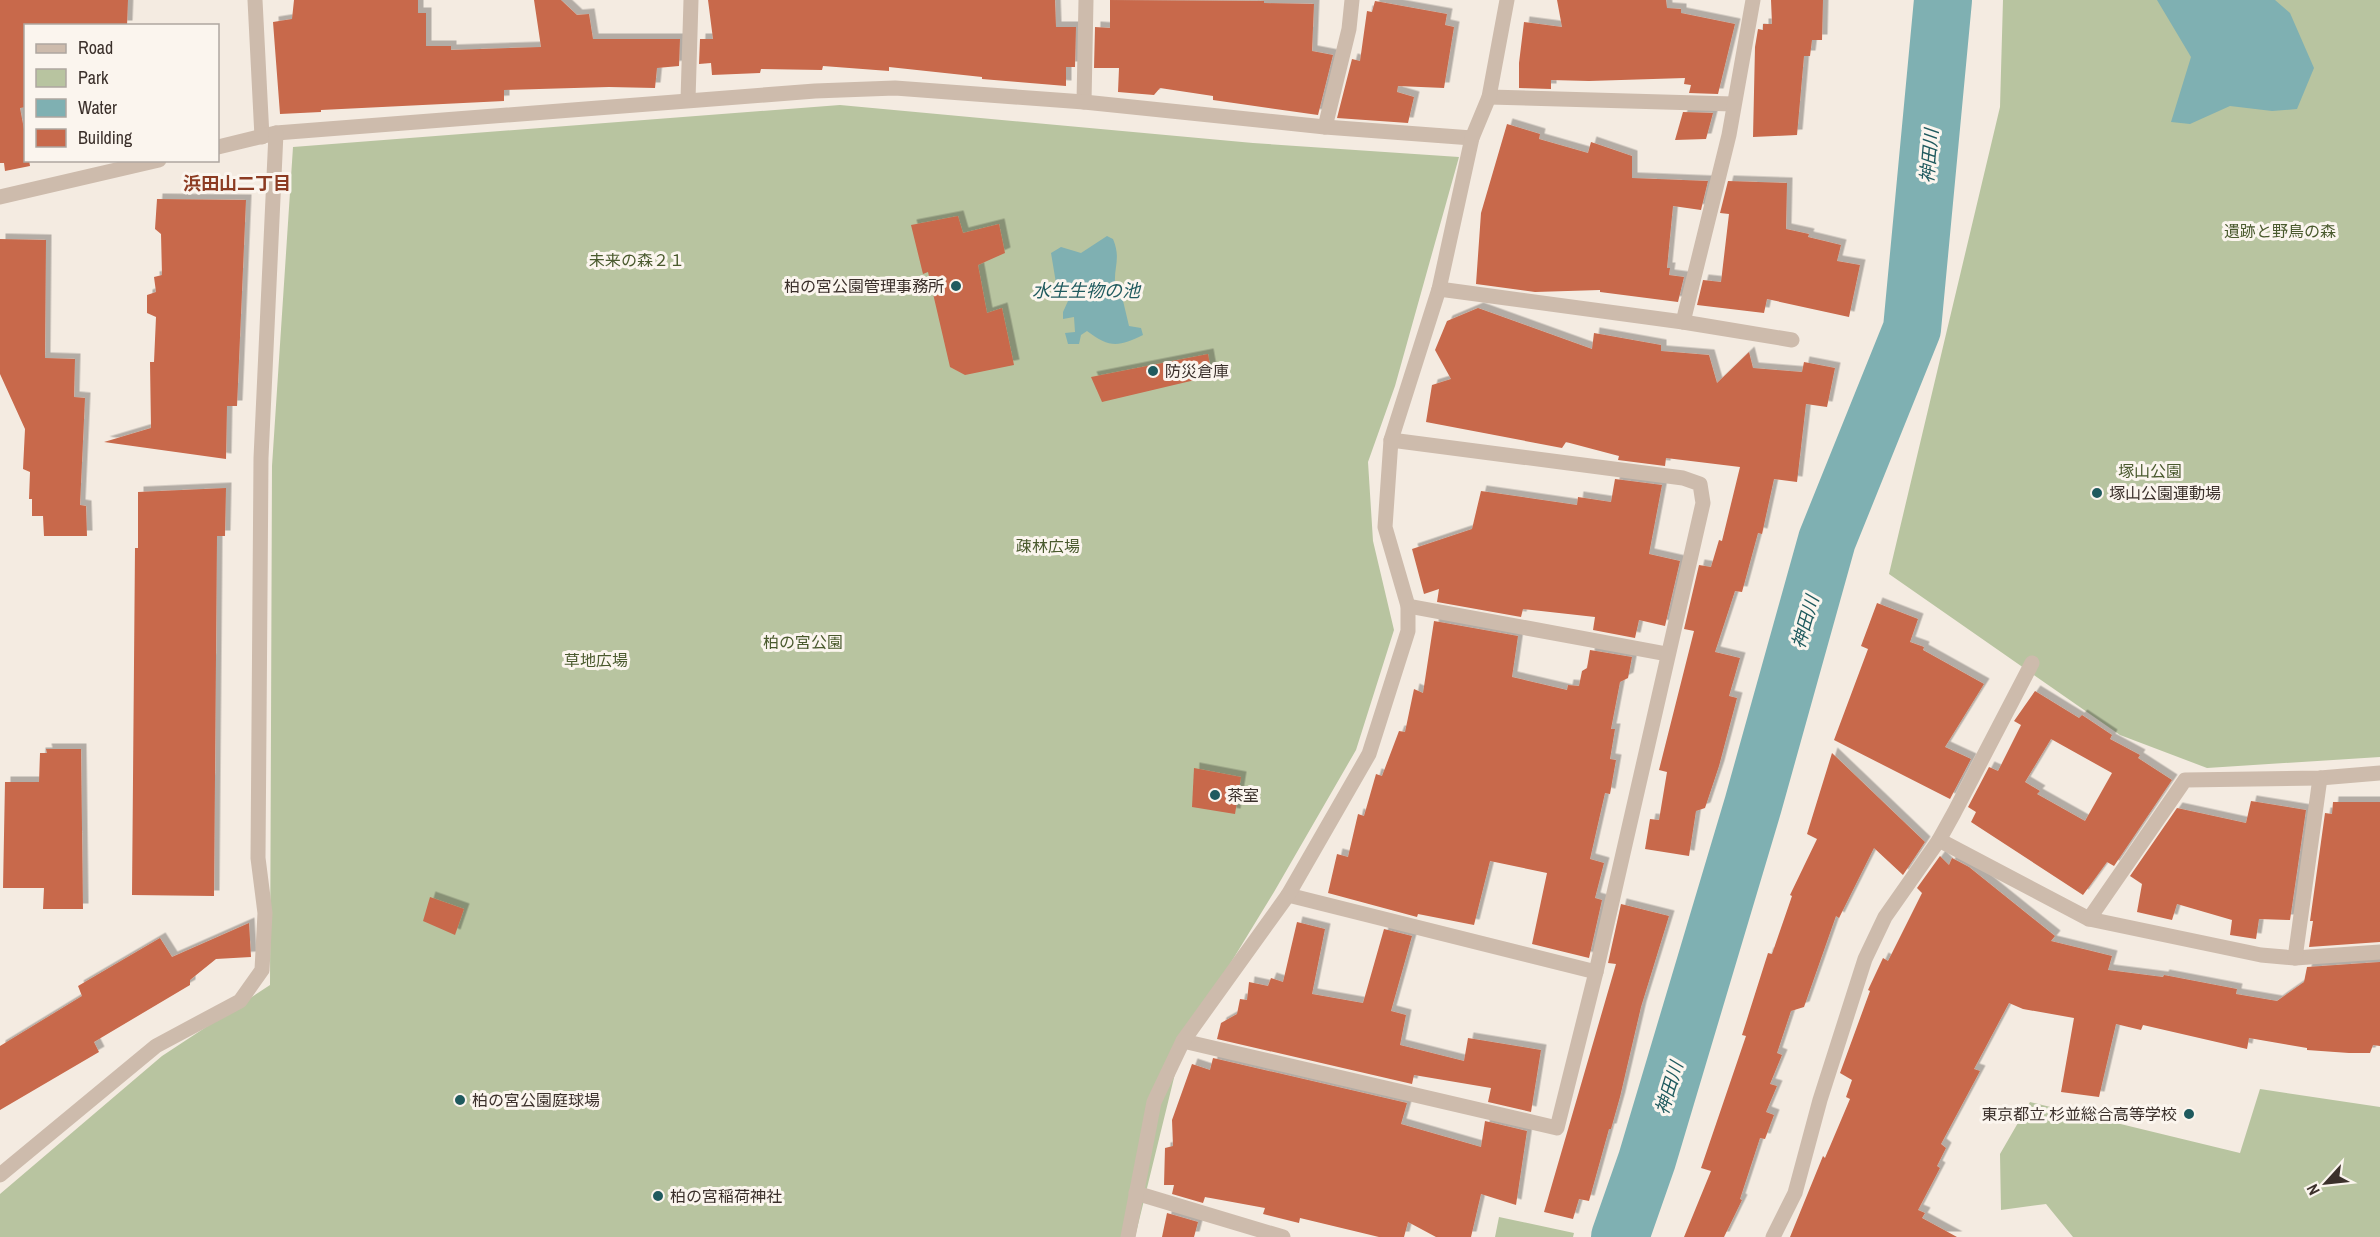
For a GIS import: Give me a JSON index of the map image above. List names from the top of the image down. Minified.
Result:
{"districts":["浜田山二丁目"],"water":["神田川","水生生物の池"],"parks":["遺跡と野鳥の森","未来の森２１","塚山公園","疎林広場","柏の宮公園","草地広場"],"places":["柏の宮公園管理事務所","防災倉庫","塚山公園運動場","茶室","柏の宮公園庭球場","東京都立 杉並総合高等学校","柏の宮稲荷神社"],"legend":["Road","Park","Water","Building"],"north":"bottom left"}
